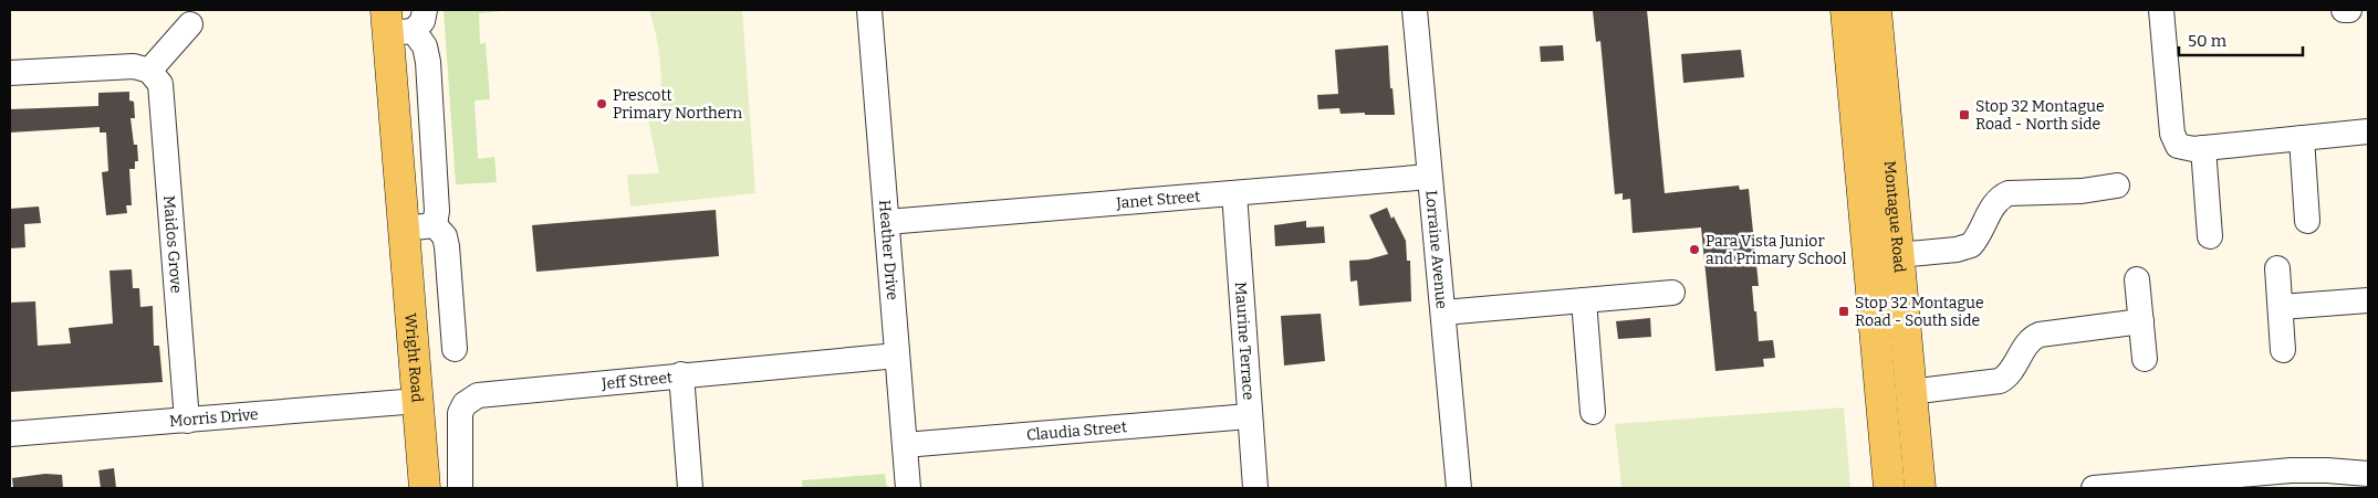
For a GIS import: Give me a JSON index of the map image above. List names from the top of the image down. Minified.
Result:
{"streets":{"main road":["Montague Road","Wright Road"],"street":["Janet Street","Maidos Grove","Heather Drive","Lorraine Avenue","Maurine Terrace","Jeff Street","Morris Drive","Claudia Street"]},"crossings":[["Janet Street","Heather Drive"],["Janet Street","Lorraine Avenue"],["Janet Street","Maurine Terrace"],["Maidos Grove","Morris Drive"],["Heather Drive","Jeff Street"],["Heather Drive","Claudia Street"],["Maurine Terrace","Claudia Street"],["Wright Road","Morris Drive"]],"places":{"other":["Prescott Primary Northern","Para Vista Junior and Primary School"],"transit":["Stop 32 Montague Road - North side","Stop 32 Montague Road - South side"]},"scale_bar":"50 m"}
